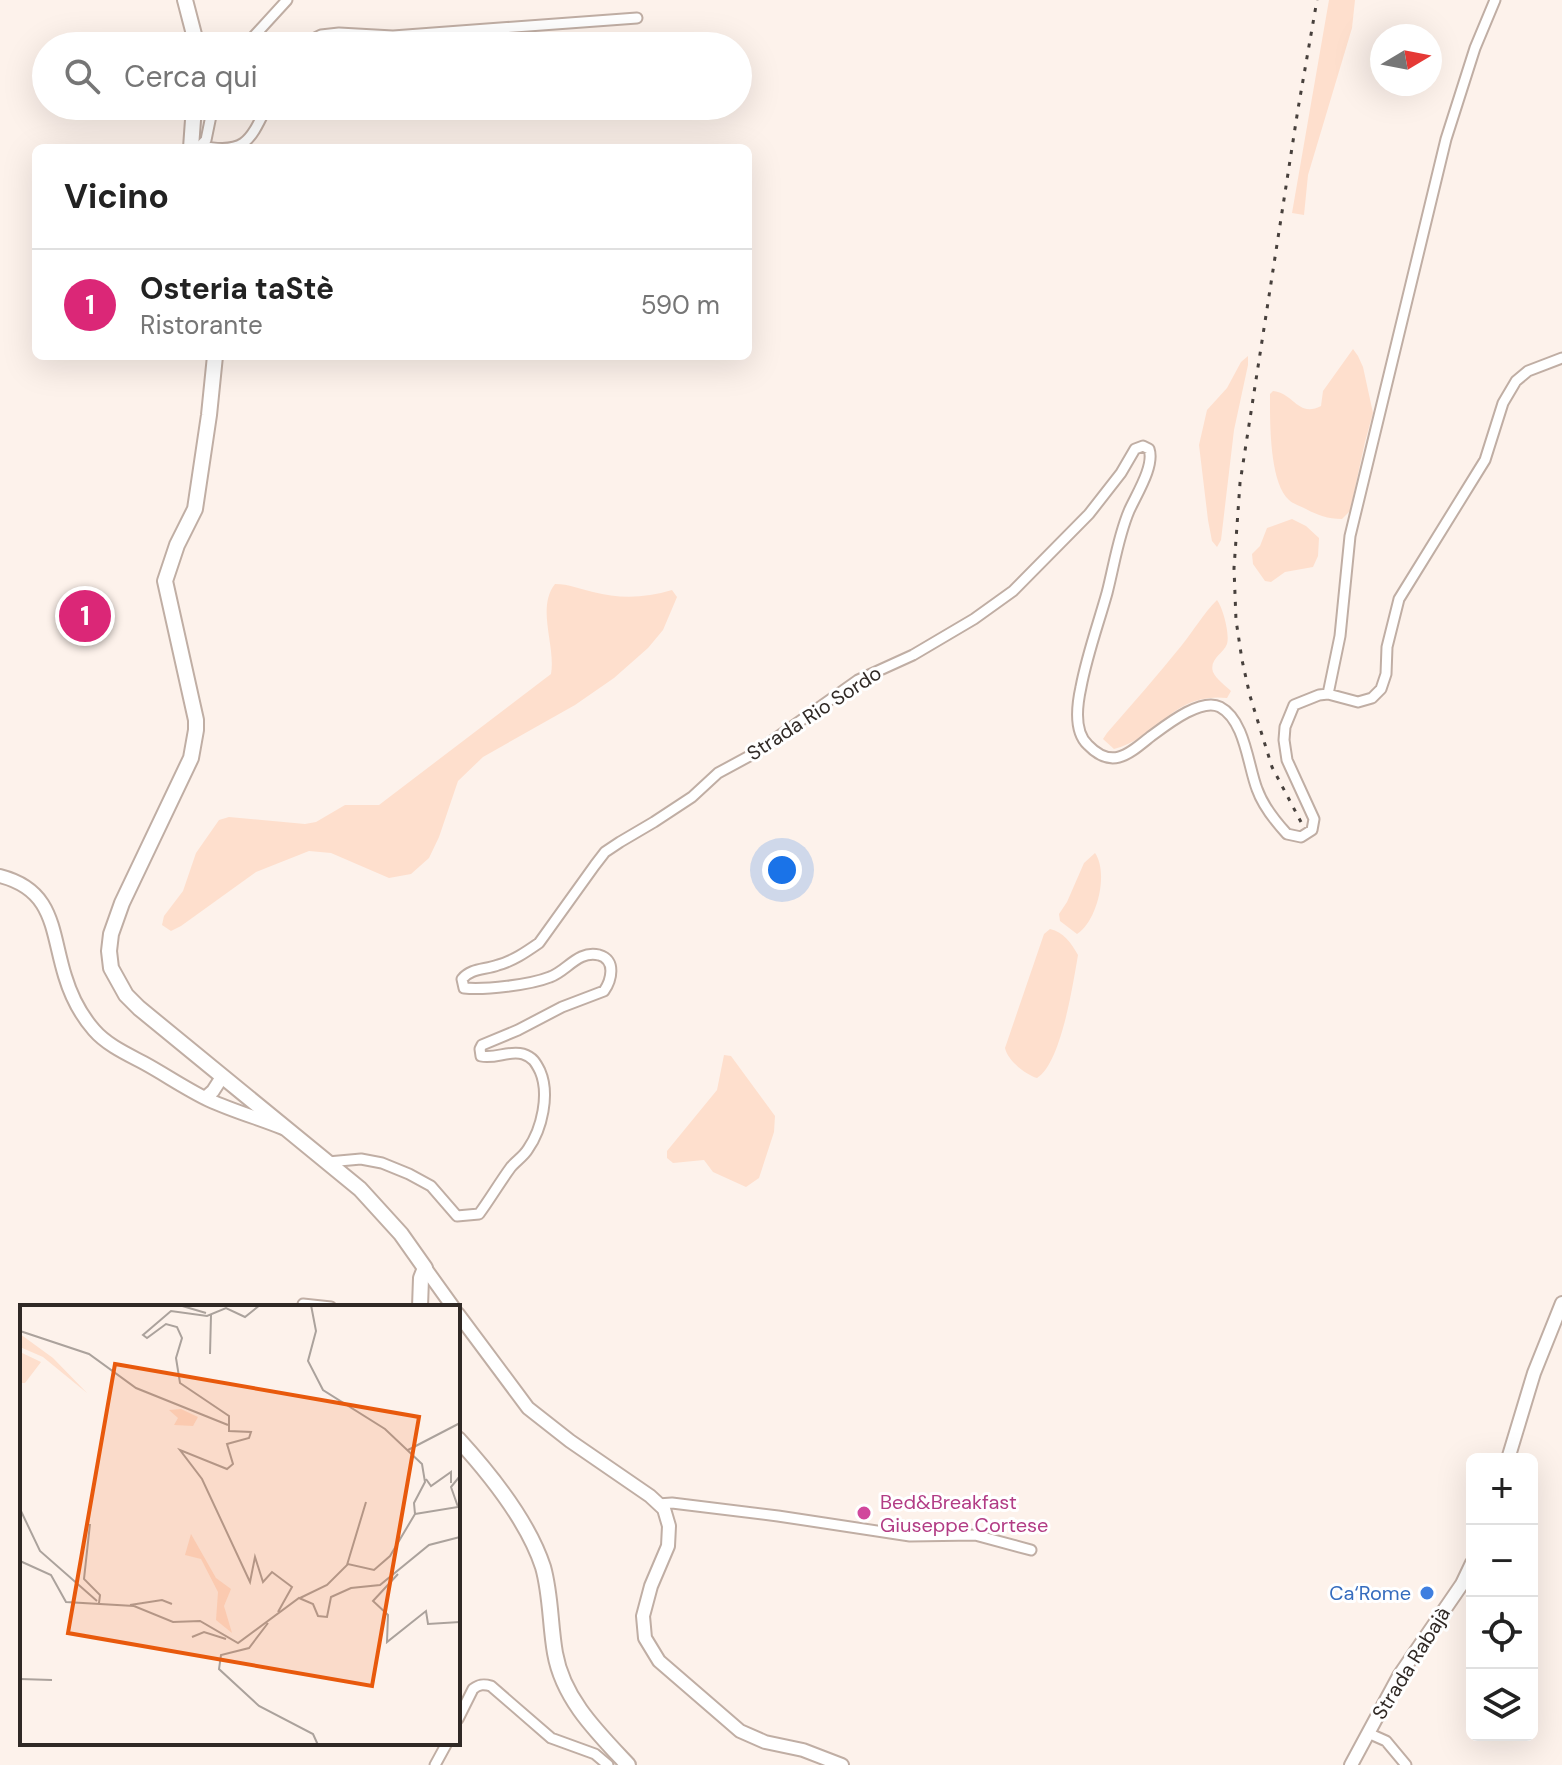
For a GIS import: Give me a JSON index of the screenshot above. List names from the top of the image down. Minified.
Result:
{"streets":{"street":["Strada Rio Sordo","Strada Rabajà"]},"places":["Bed&Breakfast Giuseppe Cortese","Ca‘Rome"],"north":"right","page":{"search":"Cerca qui","heading":"Vicino","list":[{"mark":"1","name":"Osteria taStè","note":"Ristorante","value":"590 m"}],"pins":"1","map_buttons":["+","−"]}}
